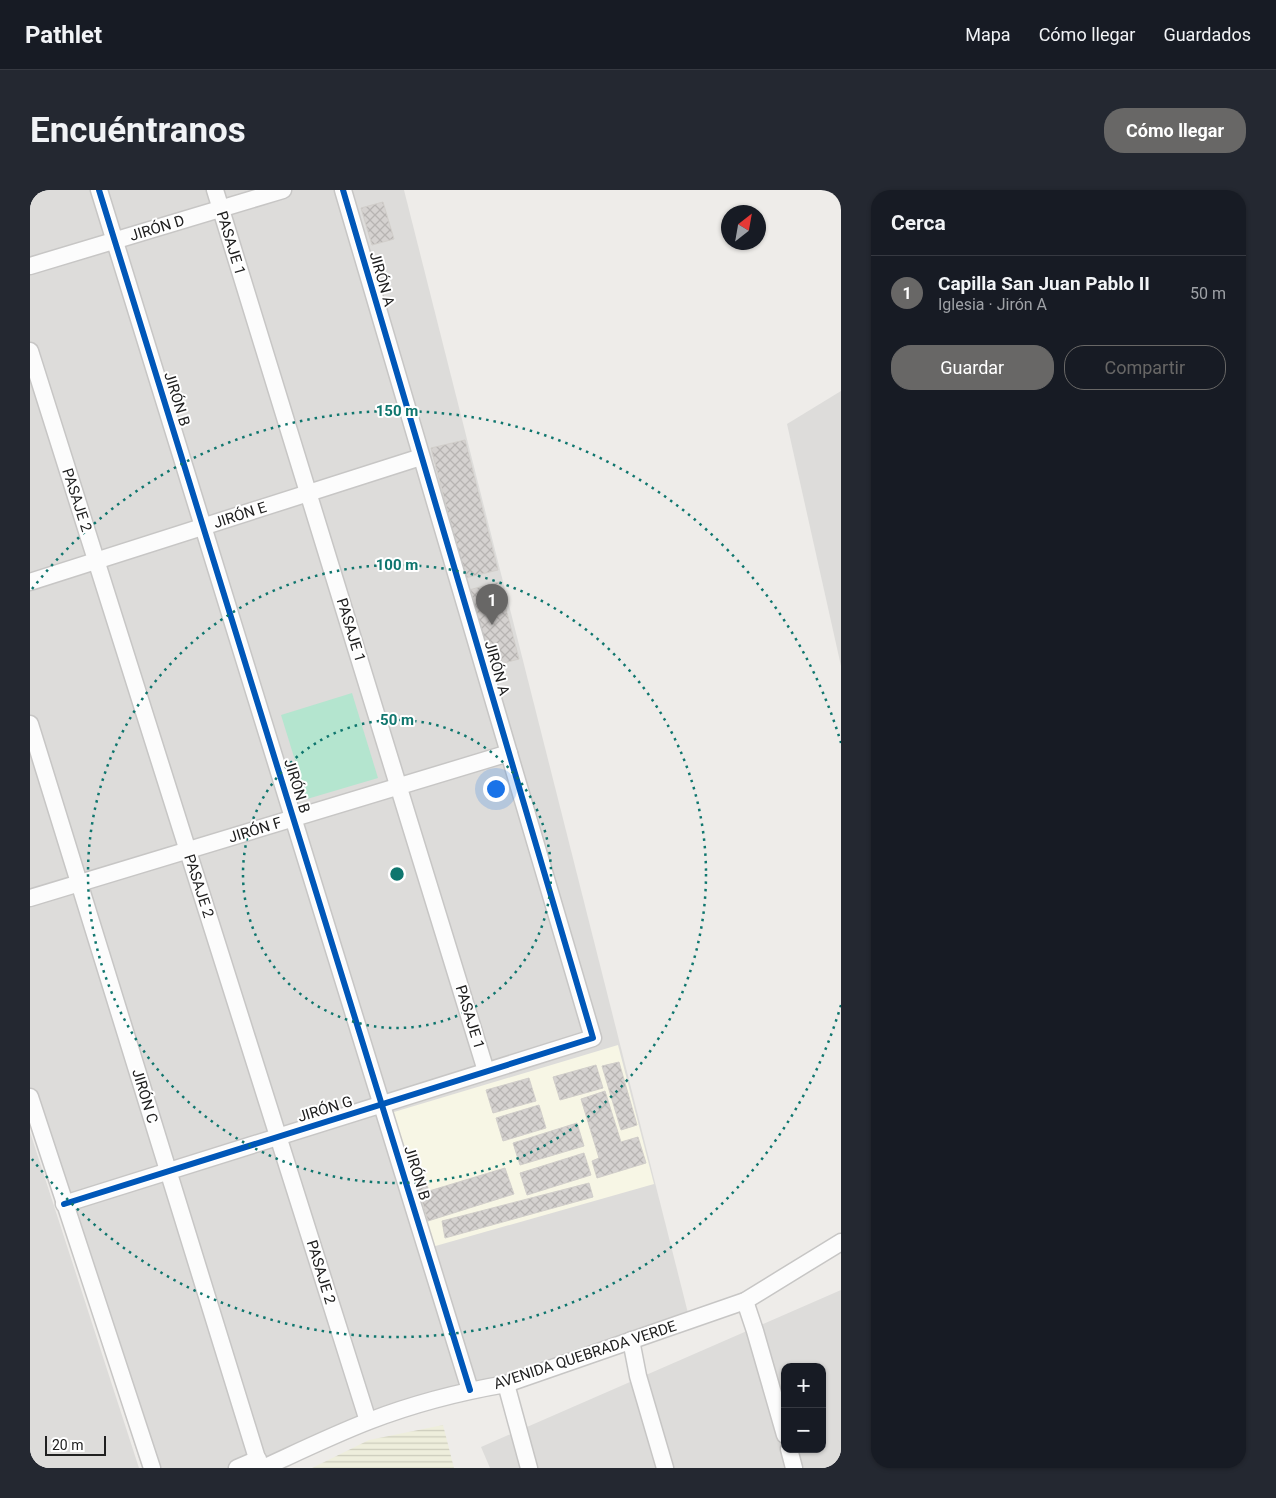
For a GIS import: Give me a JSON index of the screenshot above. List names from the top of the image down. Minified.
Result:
{"streets":{"street":["JIRÓN D","PASAJE 1","JIRÓN A","JIRÓN B","PASAJE 2","JIRÓN E","JIRÓN F","JIRÓN C","JIRÓN G","AVENIDA QUEBRADA VERDE"]},"crossings":[["JIRÓN D","PASAJE 1"],["JIRÓN D","JIRÓN B"],["PASAJE 1","JIRÓN E"],["PASAJE 1","JIRÓN F"],["PASAJE 1","JIRÓN G"],["JIRÓN A","JIRÓN E"],["JIRÓN A","JIRÓN F"],["JIRÓN A","JIRÓN G"],["JIRÓN B","JIRÓN E"],["JIRÓN B","JIRÓN F"],["JIRÓN B","JIRÓN G"],["JIRÓN B","AVENIDA QUEBRADA VERDE"],["PASAJE 2","JIRÓN E"],["PASAJE 2","JIRÓN F"],["PASAJE 2","JIRÓN G"],["PASAJE 2","AVENIDA QUEBRADA VERDE"],["JIRÓN F","JIRÓN C"],["JIRÓN C","JIRÓN G"],["JIRÓN C","AVENIDA QUEBRADA VERDE"]],"scale_bar":"20 m","north":"top right","page":{"header":"Pathlet","nav":["Mapa","Cómo llegar","Guardados"],"buttons":["Cómo llegar",["Guardar","Compartir"]],"title":"Encuéntranos","heading":"Cerca","list":[{"mark":"1","name":"Capilla San Juan Pablo II","note":"Iglesia · Jirón A","value":"50 m"}],"pins":"1","map_buttons":["+","−"],"scale":"20 m"},"rings":["150 m","100 m","50 m"]}
